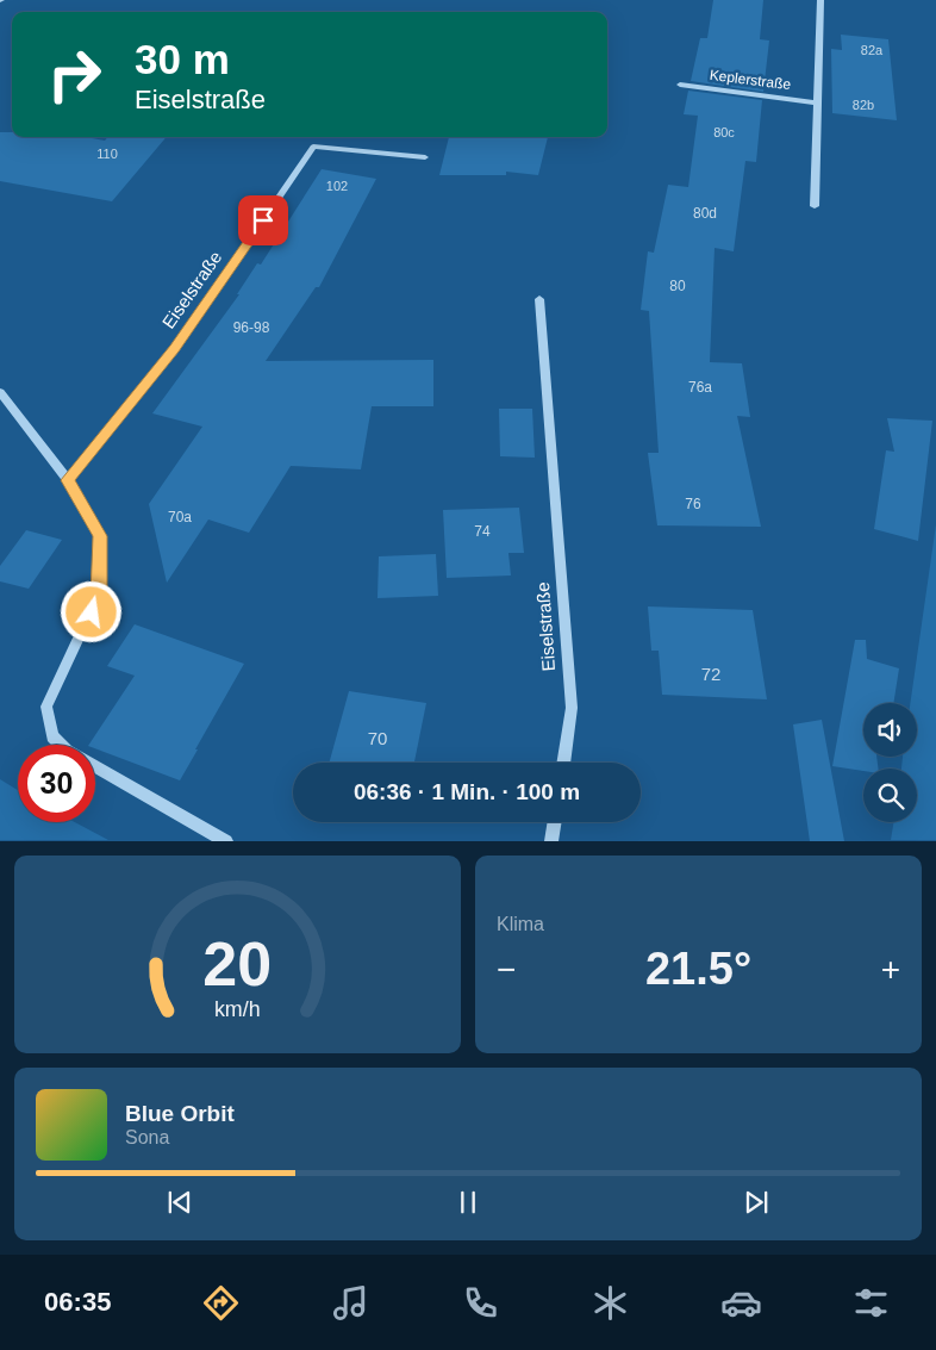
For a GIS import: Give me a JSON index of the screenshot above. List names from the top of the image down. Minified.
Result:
{"streets":{"street":["Keplerstraße","Eiselstraße"]},"house_numbers":["82a","82b","80c","110","102","80d","80","96-98","76a","76","70a","74","72","70"],"page":{"turn":["30 m","Eiselstraße"],"limit":"30","trip":"06:36 · 1 Min. · 100 m","tile":"Klima","heat":["−","21.5°","+"],"song":["Blue Orbit","Sona"],"tabs":"06:35","gauge":["20","km/h"]}}
